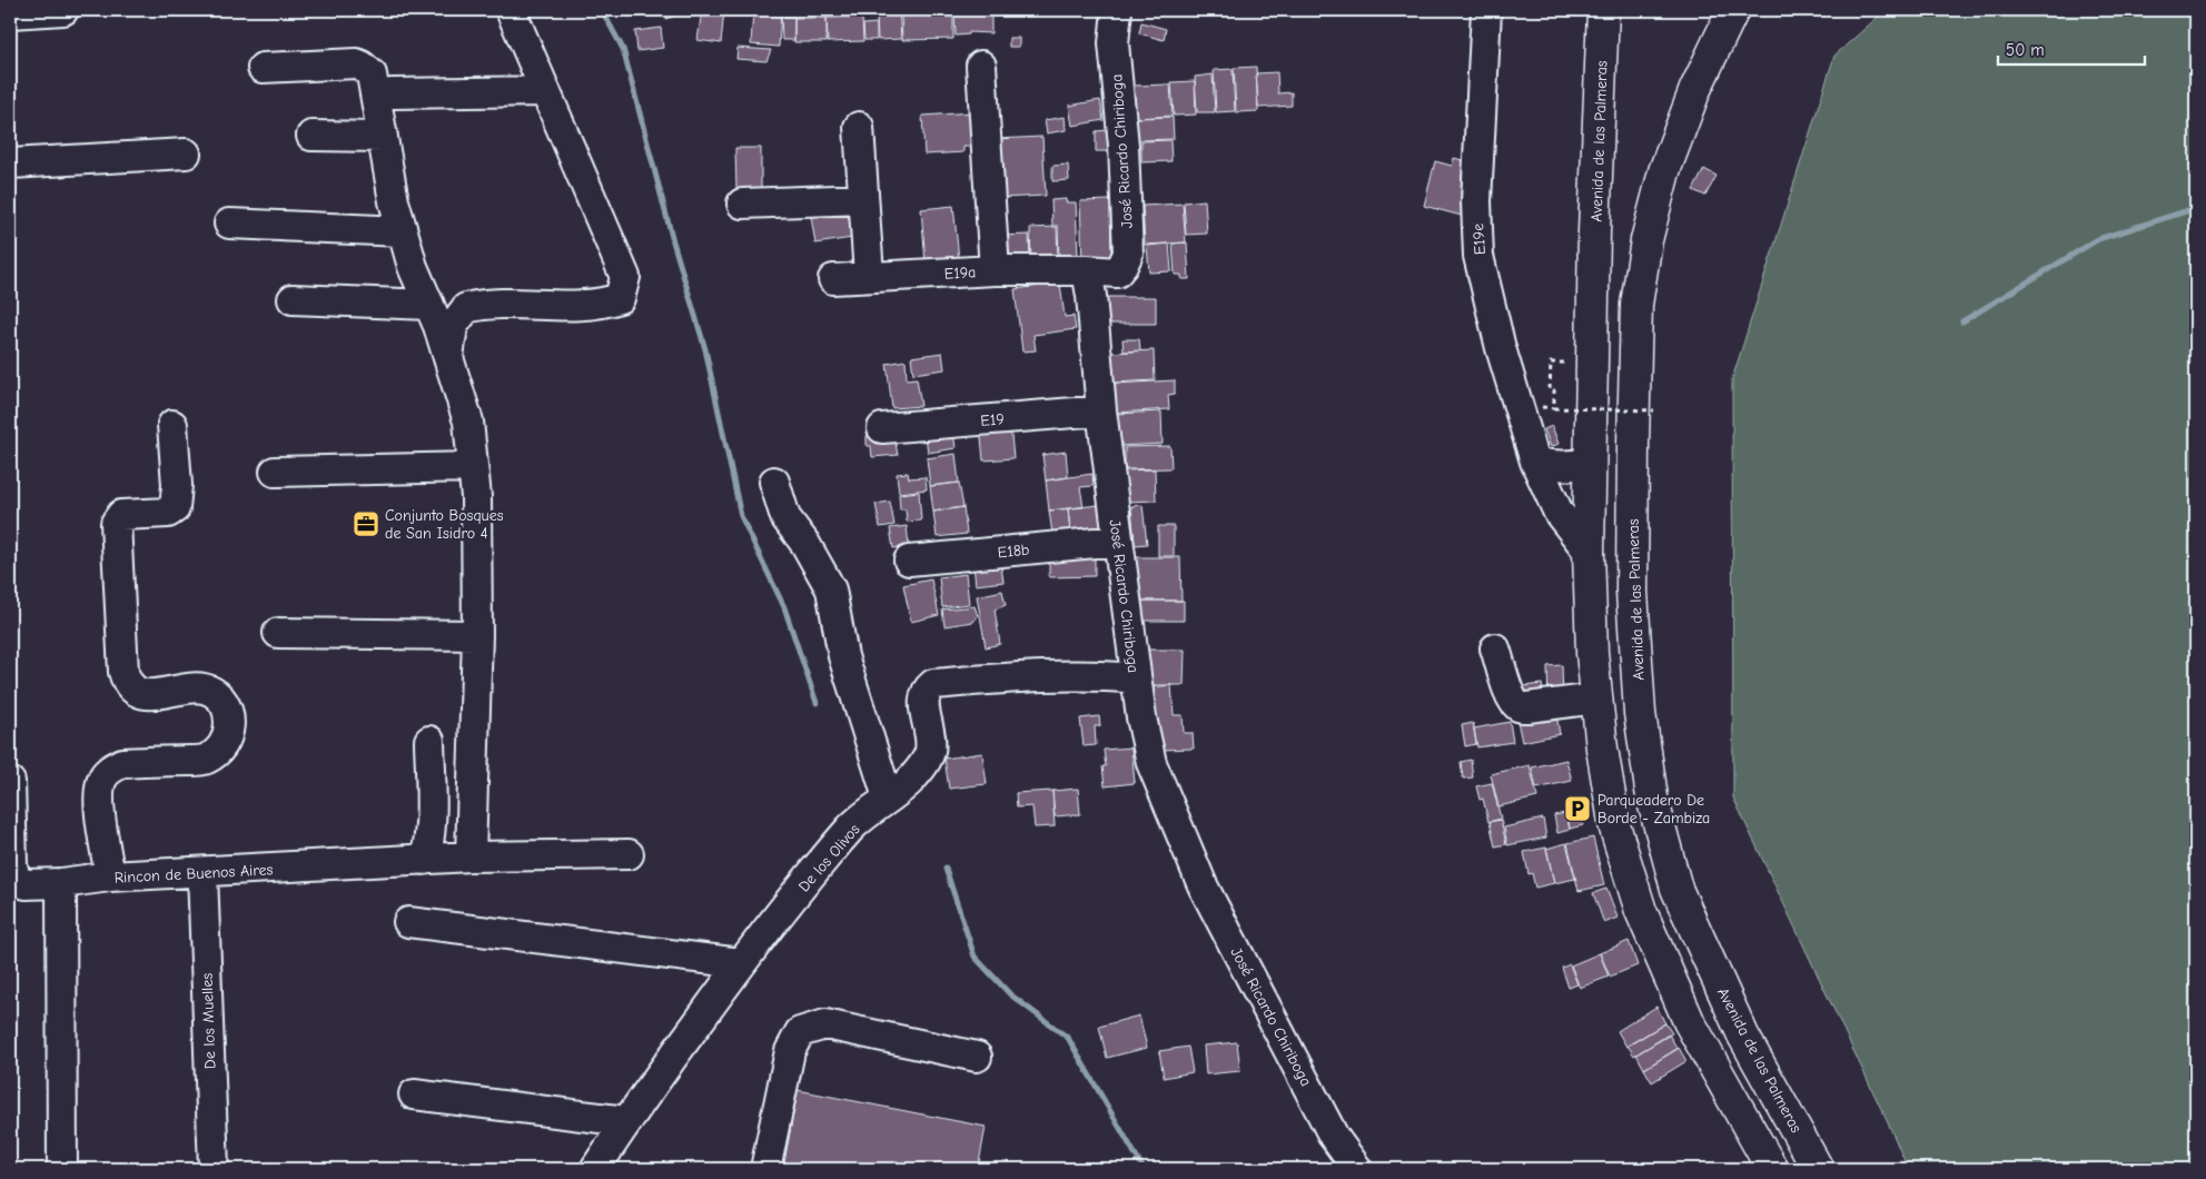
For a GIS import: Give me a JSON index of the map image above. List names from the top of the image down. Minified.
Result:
{"streets":{"main road":["Avenida de las Palmeras"],"street":["José Ricardo Chiriboga","E19e","E19a","E19","E18b","De los Olivos","Rincon de Buenos Aires","De los Muelles"]},"crossings":[["Avenida de las Palmeras","E19e"],["José Ricardo Chiriboga","E19a"],["José Ricardo Chiriboga","E19"],["José Ricardo Chiriboga","E18b"],["José Ricardo Chiriboga","De los Olivos"],["Rincon de Buenos Aires","De los Muelles"]],"places":{"office":["Conjunto Bosques de San Isidro 4"],"parking":["Parqueadero De Borde - Zambiza"]},"scale_bar":"50 m"}
